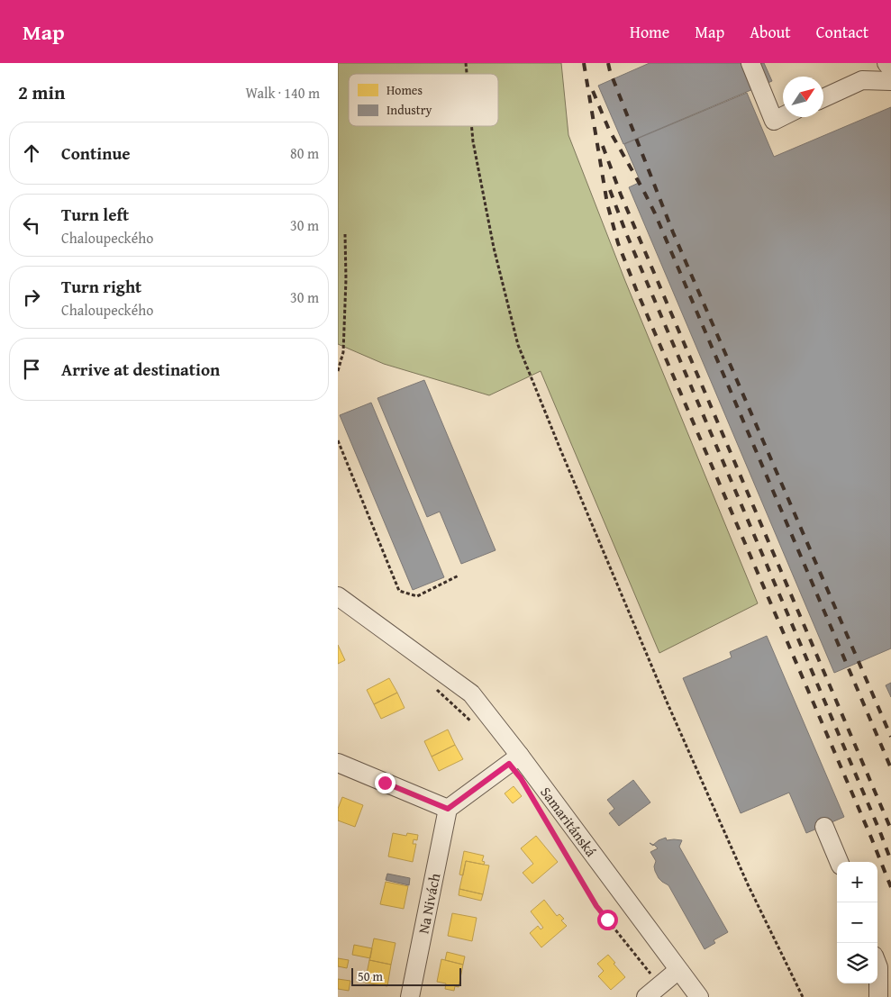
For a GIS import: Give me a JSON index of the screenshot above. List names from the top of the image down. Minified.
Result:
{"streets":{"street":["Samaritánská","Na Nivách"]},"legend":["Homes","Industry"],"scale_bar":"50 m","north":"top right","page":{"header":"Map","nav":["Home","Map","About","Contact"],"heading":["2 min","Walk · 140 m"],"list":[["Continue","80 m"],["Turn left","Chaloupeckého","30 m"],["Turn right","Chaloupeckého","30 m"],"Arrive at destination"],"map_buttons":["+","−"],"scale":"50 m"}}
